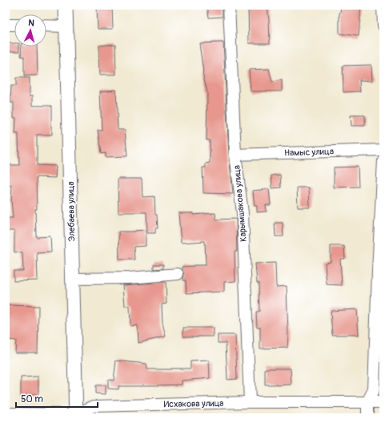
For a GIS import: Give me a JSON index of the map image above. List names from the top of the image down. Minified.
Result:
{"streets":{"street":["Намыс улица","Карымшакова улица","Элебаева улица","Исхакова улица"]},"crossings":[["Намыс улица","Карымшакова улица"],["Карымшакова улица","Исхакова улица"],["Элебаева улица","Исхакова улица"]],"scale_bar":"50 m","north":"top"}
